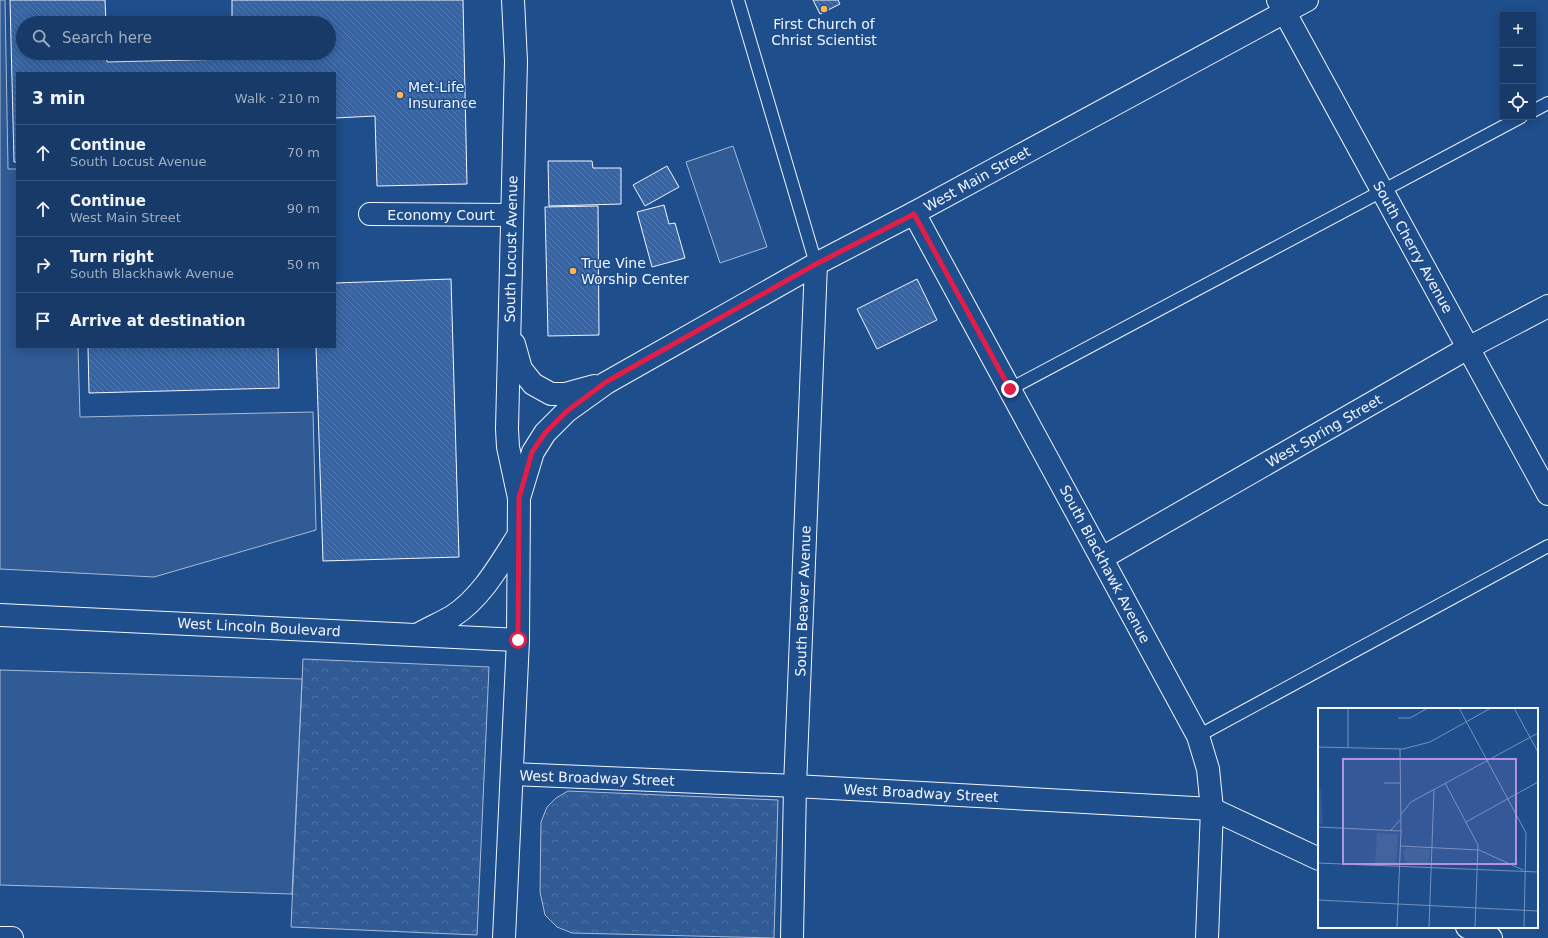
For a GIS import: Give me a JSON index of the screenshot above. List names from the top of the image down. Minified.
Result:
{"streets":{"street":["West Main Street","Economy Court","South Cherry Avenue","South Locust Avenue","West Spring Street","South Blackhawk Avenue","South Beaver Avenue","West Lincoln Boulevard","West Broadway Street"]},"crossings":[["West Main Street","South Cherry Avenue"],["West Main Street","South Locust Avenue"],["West Main Street","South Blackhawk Avenue"],["West Main Street","South Beaver Avenue"],["Economy Court","South Locust Avenue"],["South Cherry Avenue","West Spring Street"],["South Locust Avenue","West Lincoln Boulevard"],["South Locust Avenue","West Broadway Street"],["West Spring Street","South Blackhawk Avenue"],["South Blackhawk Avenue","West Broadway Street"],["South Beaver Avenue","West Broadway Street"]],"places":["First Church of Christ Scientist","Met-Life Insurance","True Vine Worship Center"],"page":{"map_buttons":["+","−"],"search":"Search here","heading":["3 min","Walk · 210 m"],"list":[["Continue","South Locust Avenue","70 m"],["Continue","West Main Street","90 m"],["Turn right","South Blackhawk Avenue","50 m"],"Arrive at destination"]}}
